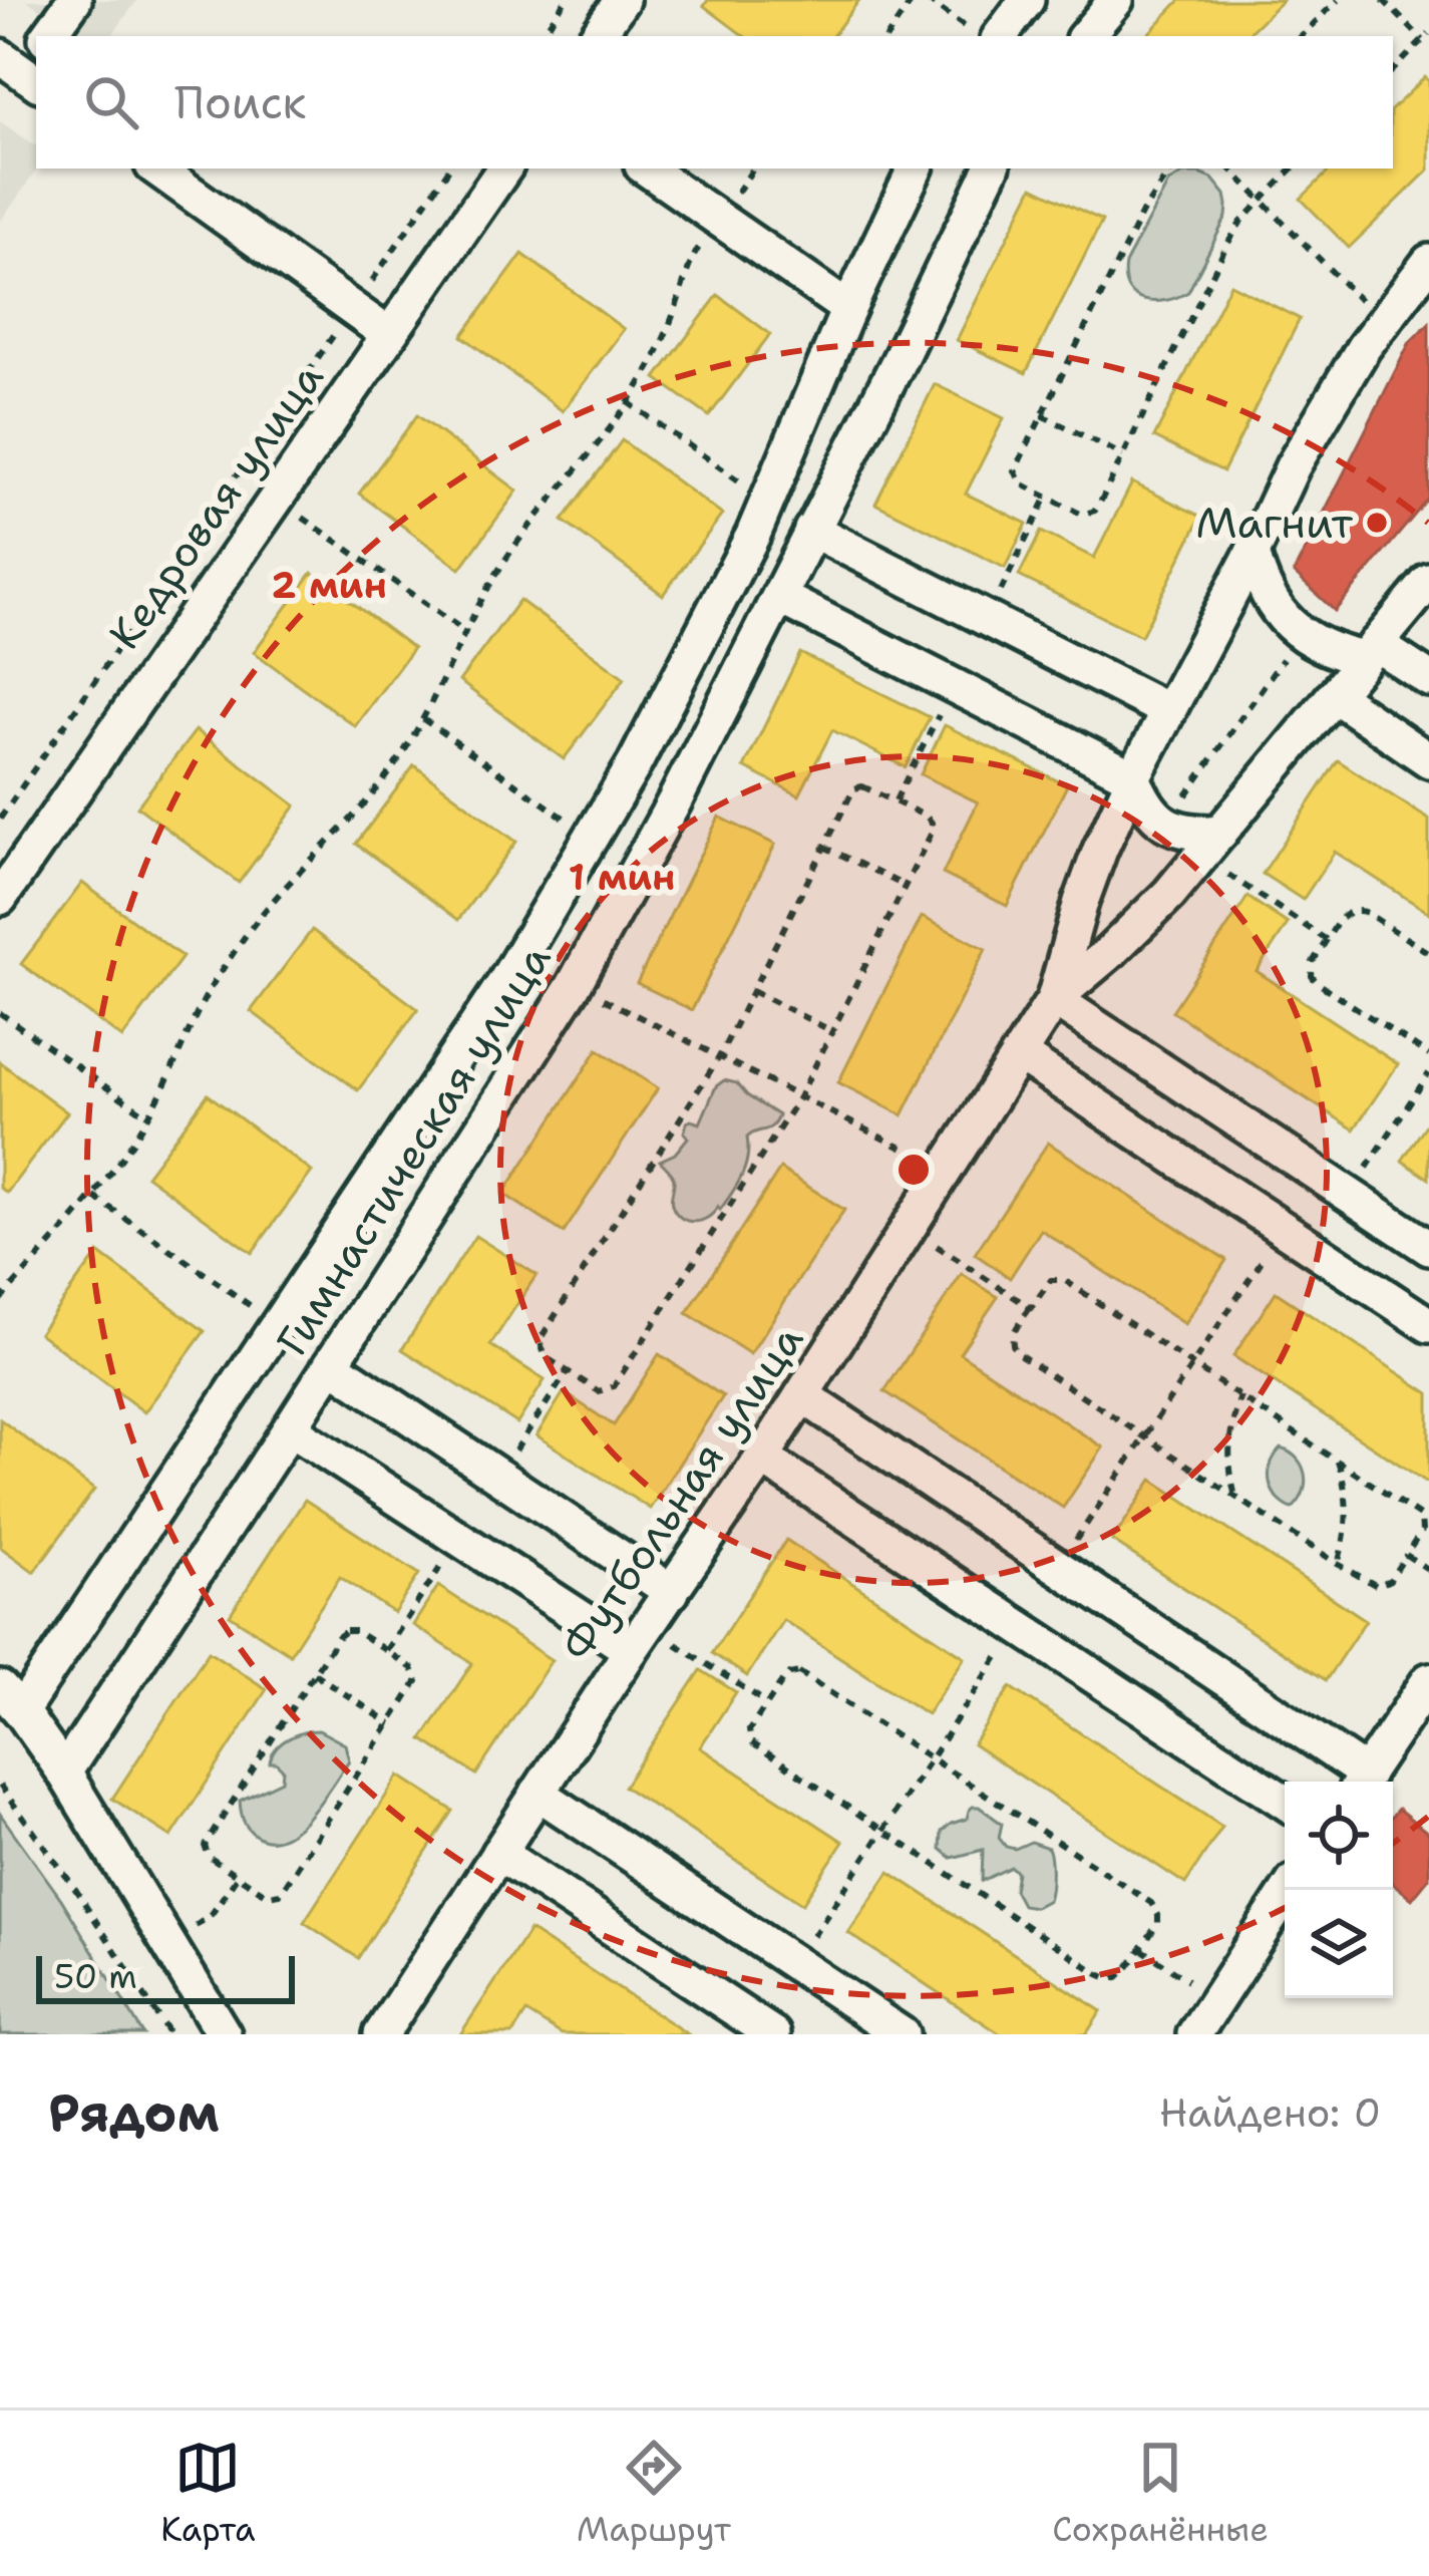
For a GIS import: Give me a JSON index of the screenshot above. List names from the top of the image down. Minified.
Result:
{"streets":{"street":["Кедровая улица","Гимнастическая улица","Футбольная улица"]},"places":["Магнит"],"scale_bar":"50 m","page":{"search":"Поиск","scale":"50 m","heading":["Рядом","Найдено: 0"],"nav":["Карта","Маршрут","Сохранённые"]},"rings":["2 мин","1 мин"]}
